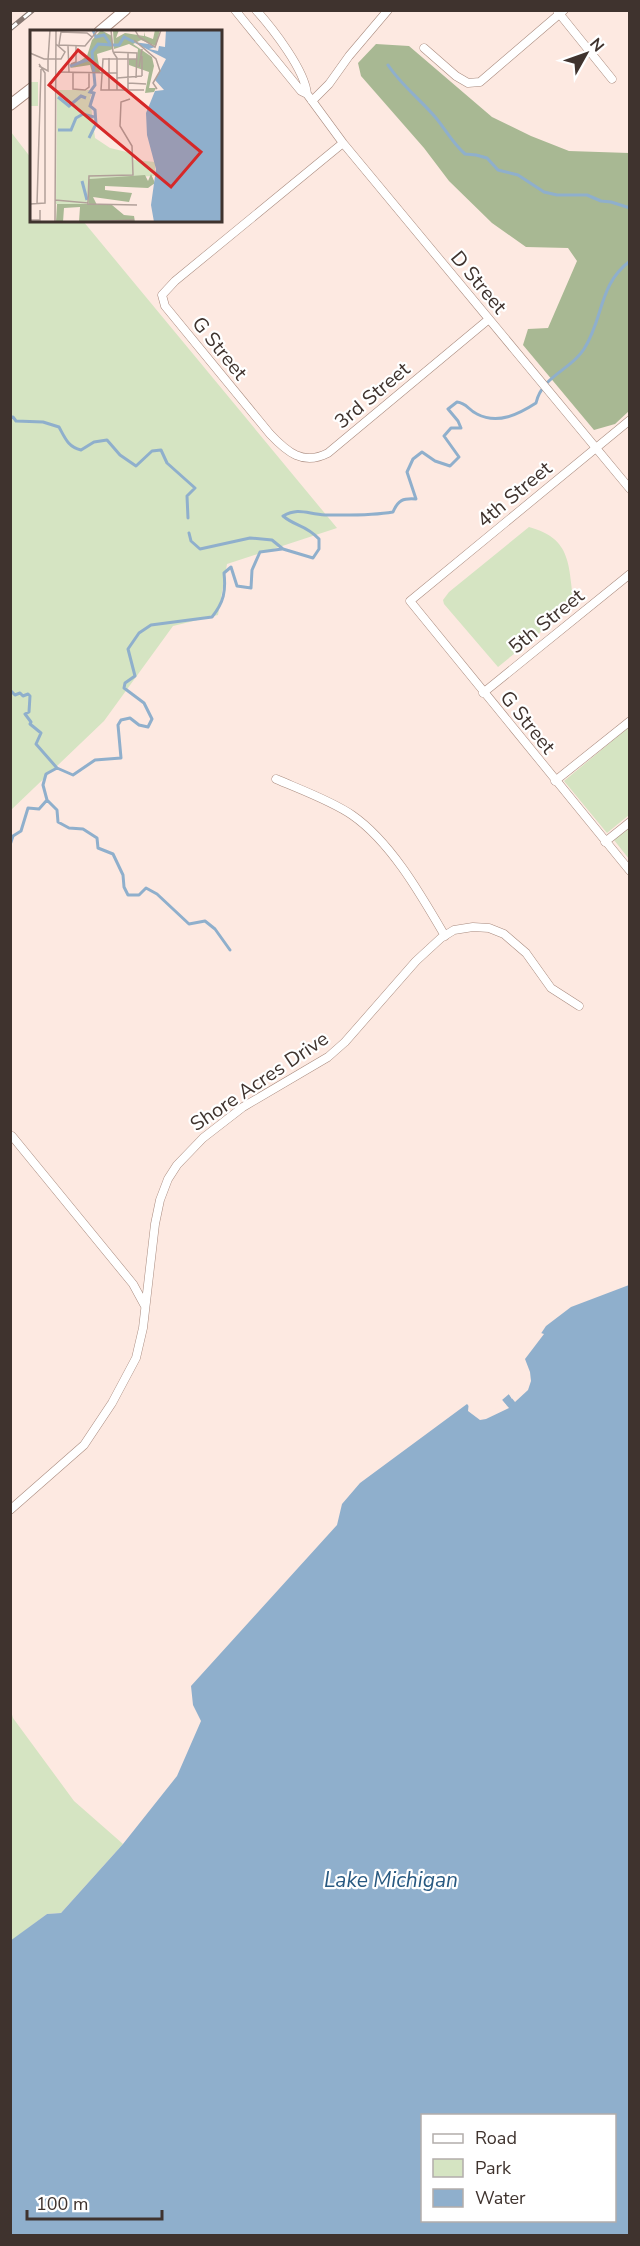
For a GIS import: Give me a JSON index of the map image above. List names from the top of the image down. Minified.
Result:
{"streets":{"street":["D Street","G Street","3rd Street","4th Street","5th Street","Shore Acres Drive"]},"crossings":[["D Street","G Street"],["D Street","3rd Street"],["D Street","4th Street"],["G Street","3rd Street"],["G Street","4th Street"],["G Street","5th Street"]],"water":["Lake Michigan"],"legend":["Road","Park","Water"],"scale_bar":"100 m","north":"top right"}
